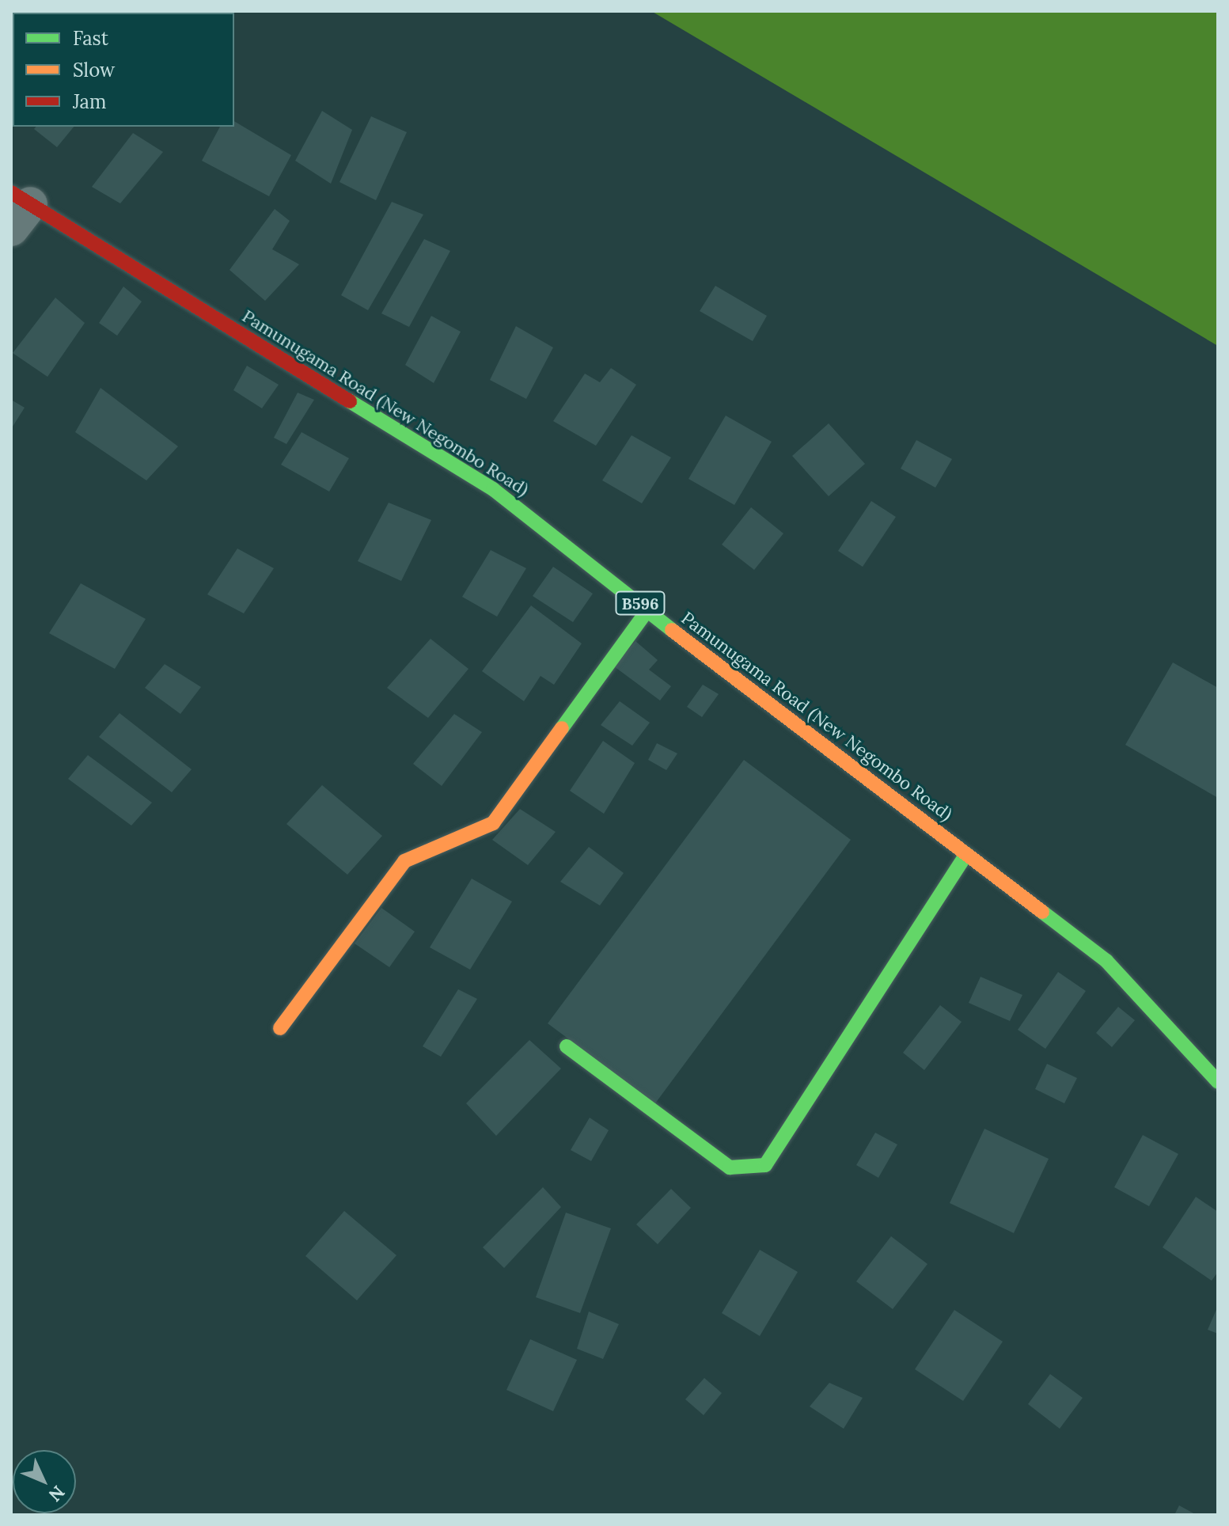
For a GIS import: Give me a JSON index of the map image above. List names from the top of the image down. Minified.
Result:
{"streets":{"main road":["Pamunugama Road (New Negombo Road)","B596"]},"legend":["Fast","Slow","Jam"],"north":"bottom right"}
